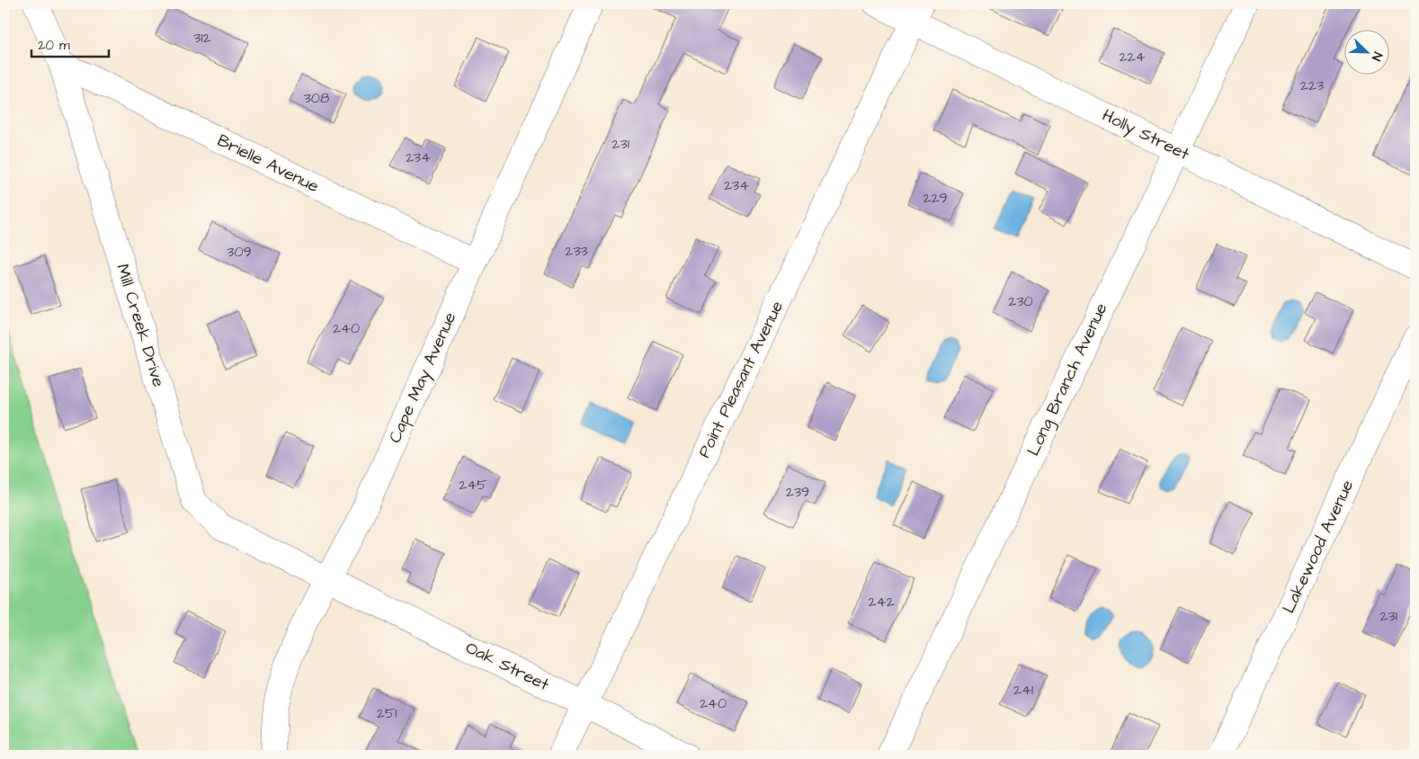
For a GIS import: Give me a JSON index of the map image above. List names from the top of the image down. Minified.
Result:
{"streets":{"street":["Holly Street","Brielle Avenue","Mill Creek Drive","Cape May Avenue","Point Pleasant Avenue","Long Branch Avenue","Lakewood Avenue","Oak Street"]},"crossings":[["Holly Street","Point Pleasant Avenue"],["Holly Street","Long Branch Avenue"],["Brielle Avenue","Mill Creek Drive"],["Brielle Avenue","Cape May Avenue"],["Mill Creek Drive","Cape May Avenue"],["Mill Creek Drive","Oak Street"],["Cape May Avenue","Oak Street"],["Point Pleasant Avenue","Oak Street"]],"house_numbers":["312","224","223","308","231","234","234","229","233","309","230","240","245","239","242","231","241","240","251"],"scale_bar":"20 m","north":"bottom right"}
